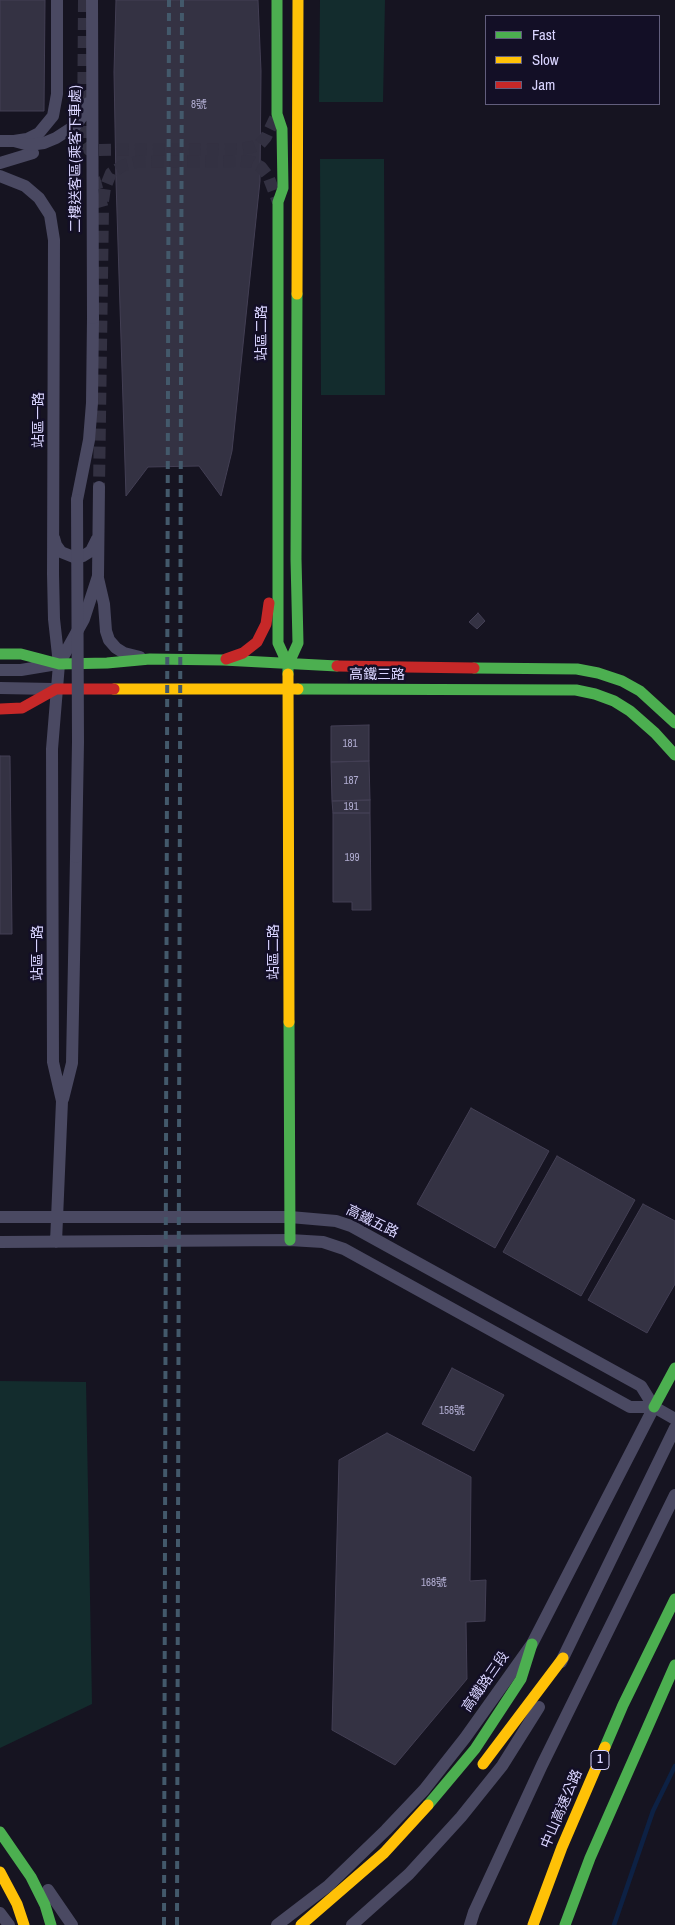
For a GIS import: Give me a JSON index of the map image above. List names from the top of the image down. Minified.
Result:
{"streets":{"main road":["站區二路","高鐵三路","1","中山高速公路"],"street":["二樓送客區(乘客下車處)","站區一路","高鐵五路","高鐵路三段"]},"crossings":[["二樓送客區(乘客下車處)","站區一路"],["站區二路","高鐵三路"],["站區二路","高鐵五路"],["站區一路","高鐵三路"],["站區一路","高鐵五路"],["高鐵五路","高鐵路三段"]],"house_numbers":["8號","181","187","191","199","158號","168號"],"legend":["Fast","Slow","Jam"]}
